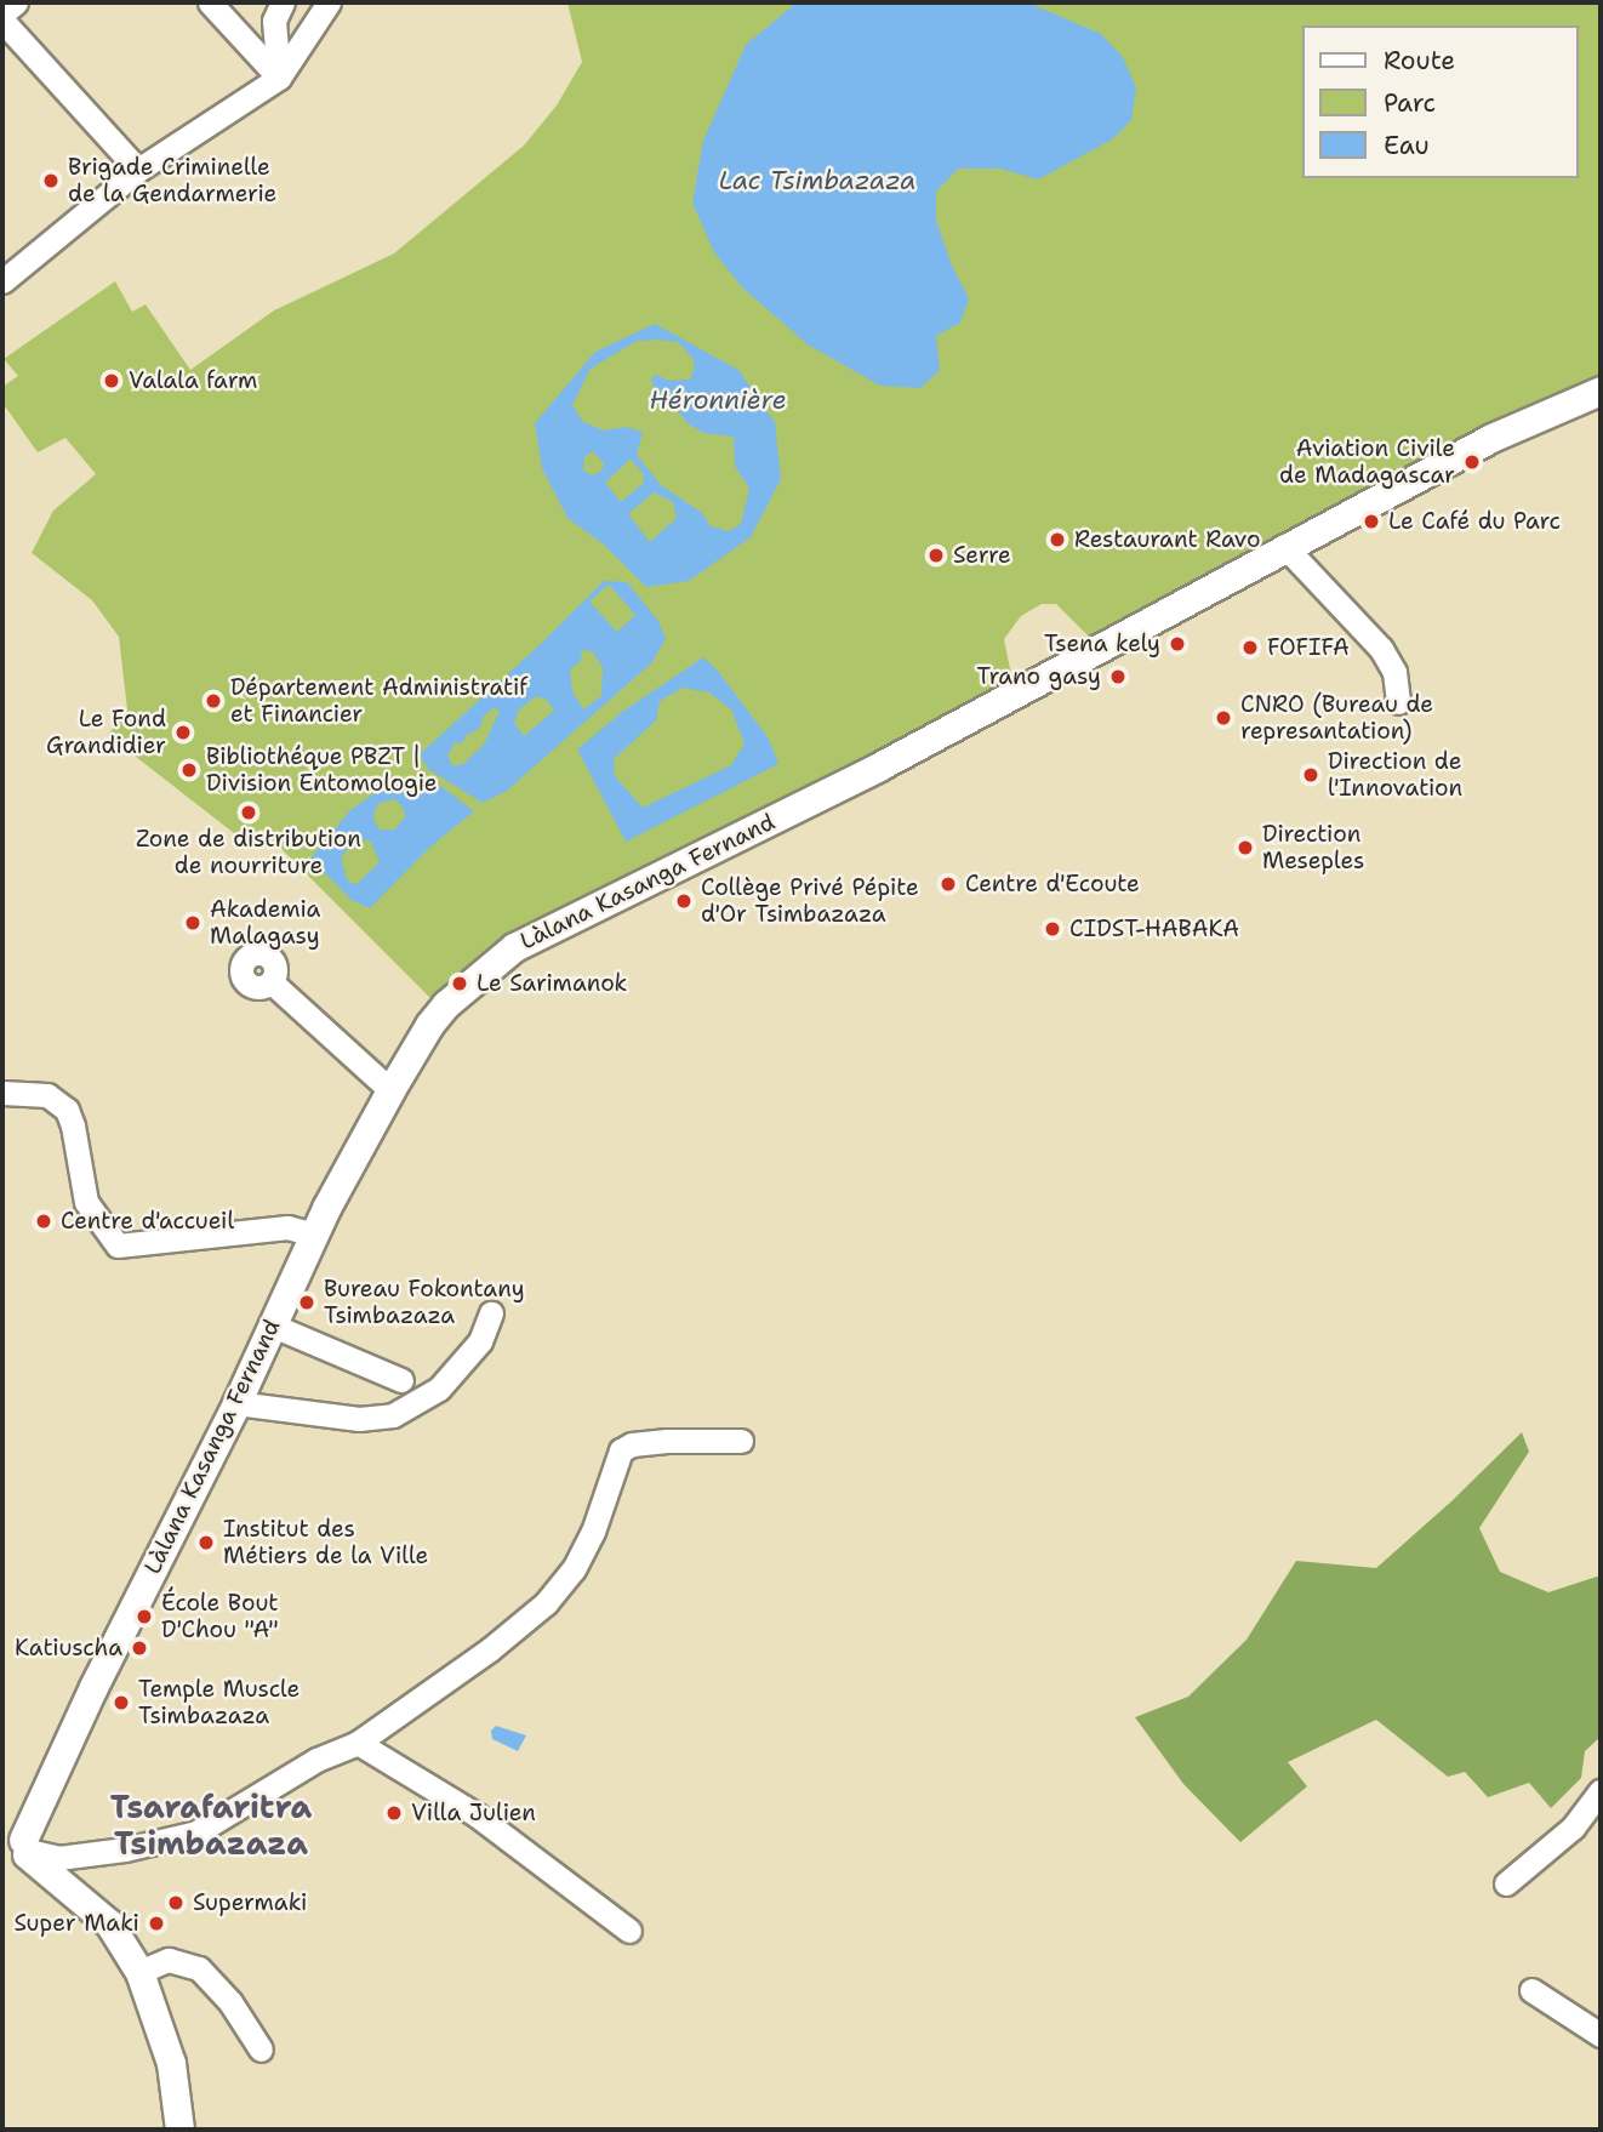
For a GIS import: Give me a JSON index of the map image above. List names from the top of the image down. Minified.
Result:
{"streets":{"street":["Làlana Kasanga Fernand"]},"districts":["Tsarafaritra Tsimbazaza"],"water":["Lac Tsimbazaza","Héronnière"],"places":["Brigade Criminelle de la Gendarmerie","Valala farm","Aviation Civile de Madagascar","Le Café du Parc","Restaurant Ravo","Serre","Tsena kely","FOFIFA","Trano gasy","Département Administratif et Financier","CNRO (Bureau de represantation)","Le Fond Grandidier","Bibliothéque PBZT | Division Entomologie","Direction de l'Innovation","Zone de distribution de nourriture","Direction Meseples","Centre d'Ecoute","Collège Privé Pépite d'Or Tsimbazaza","Akademia Malagasy","CIDST-HABAKA","Le Sarimanok","Centre d'accueil","Bureau Fokontany Tsimbazaza","Institut des Métiers de la Ville","École Bout D'Chou \"A\"","Katiuscha","Temple Muscle Tsimbazaza","Villa Julien","Supermaki","Super Maki"],"legend":["Route","Parc","Eau"]}
